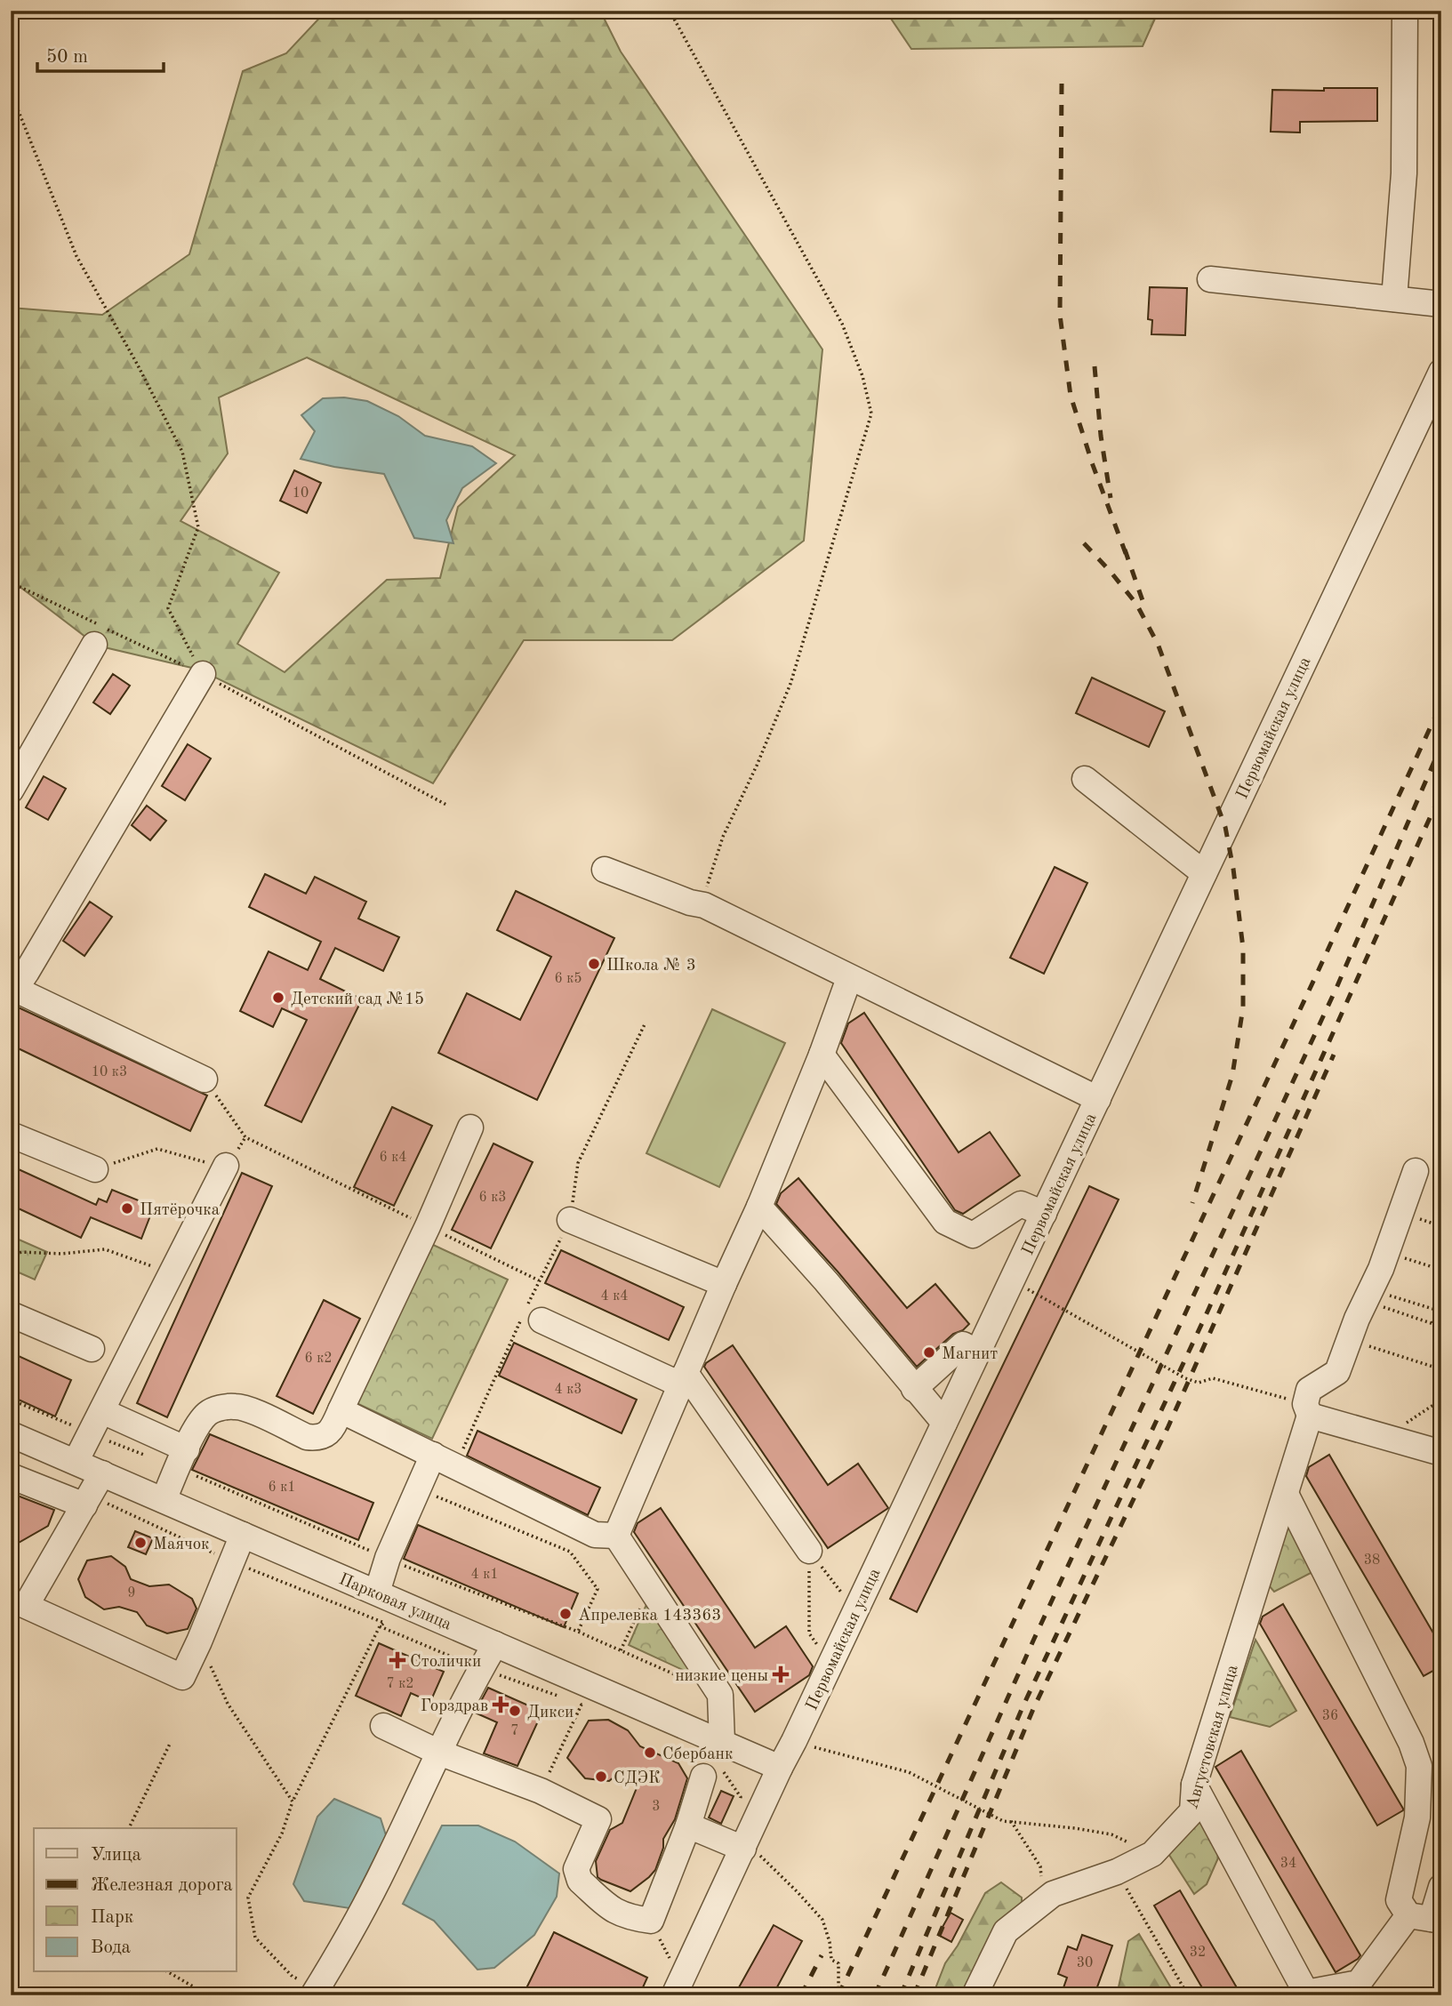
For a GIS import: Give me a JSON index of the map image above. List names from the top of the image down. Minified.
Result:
{"streets":{"street":["Первомайская улица","Парковая улица","Августовская улица"]},"crossings":[["Первомайская улица","Парковая улица"]],"places":{"other":["Школа № 3","Детский сад №15","Пятёрочка","Магнит","Маячок","Апрелевка 143363","Дикси","Сбербанк","СДЭК"],"health":["Столички","низкие цены","Горздрав"]},"house_numbers":["10","6 к5","10 к3","6 к4","6 к3","4 к4","6 к2","4 к3","6 к1","38","4 к1","9","7 к2","36","7","3","34","32","30"],"legend":["Улица","Железная дорога","Парк","Вода"],"scale_bar":"50 m"}
